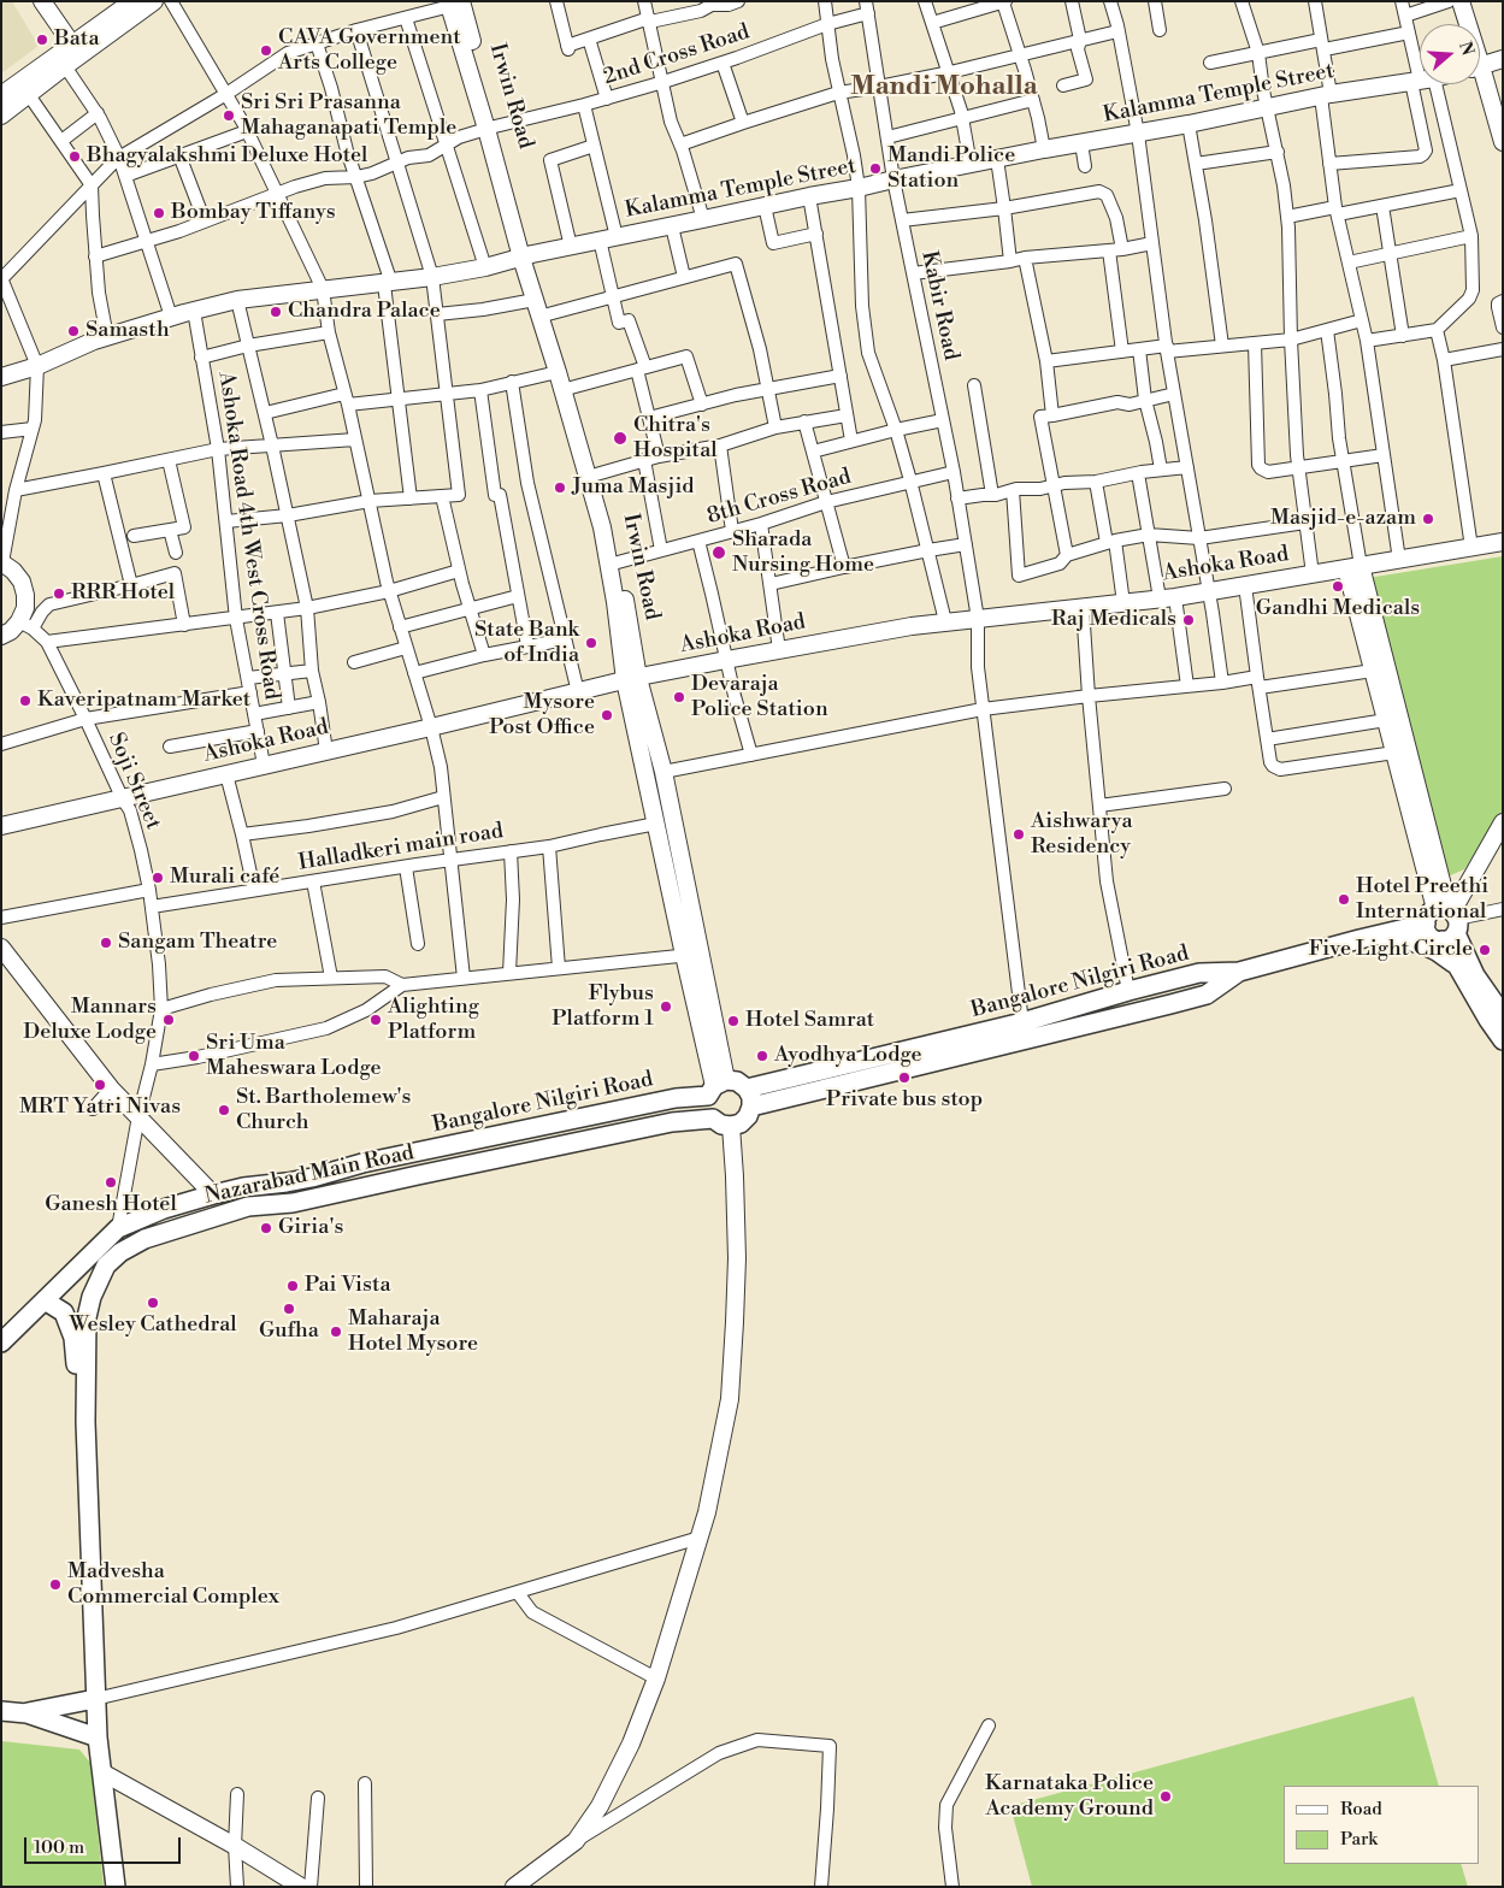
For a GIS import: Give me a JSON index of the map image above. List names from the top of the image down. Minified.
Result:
{"streets":{"main road":["Bangalore Nilgiri Road","Nazarabad Main Road"],"street":["2nd Cross Road","Kalamma Temple Street","Irwin Road","Kabir Road","8th Cross Road","Ashoka Road 4th West Cross Road","Ashoka Road","Soji Street","Halladkeri main road"]},"crossings":[["2nd Cross Road","Irwin Road"],["2nd Cross Road","Kabir Road"],["Kalamma Temple Street","Irwin Road"],["Kalamma Temple Street","Kabir Road"],["Kalamma Temple Street","Ashoka Road 4th West Cross Road"],["Irwin Road","8th Cross Road"],["Irwin Road","Ashoka Road"],["Irwin Road","Halladkeri main road"],["Irwin Road","Bangalore Nilgiri Road"],["Kabir Road","8th Cross Road"],["Kabir Road","Ashoka Road"],["Kabir Road","Bangalore Nilgiri Road"],["Ashoka Road 4th West Cross Road","Ashoka Road"],["Ashoka Road","Soji Street"],["Soji Street","Halladkeri main road"],["Soji Street","Bangalore Nilgiri Road"]],"districts":["Mandi Mohalla"],"places":["Bata","CAVA Government Arts College","Sri Sri Prasanna Mahaganapati Temple","Bhagyalakshmi Deluxe Hotel","Mandi Police Station","Bombay Tiffanys","Chandra Palace","Samasth","Chitra's Hospital","Juma Masjid","Masjid-e-azam","Sharada Nursing Home","Gandhi Medicals","RRR Hotel","Raj Medicals","State Bank of India","Devaraja Police Station","Kaveripatnam Market","Mysore Post Office","Aishwarya Residency","Murali café","Hotel Preethi International","Sangam Theatre","Five Light Circle","Flybus Platform 1","Mannars Deluxe Lodge","Alighting Platform","Hotel Samrat","Sri Uma Maheswara Lodge","Ayodhya Lodge","Private bus stop","MRT Yatri Nivas","St. Bartholemew's Church","Ganesh Hotel","Giria's","Pai Vista","Wesley Cathedral","Gufha","Maharaja Hotel Mysore","Madvesha Commercial Complex","Karnataka Police Academy Ground"],"legend":["Road","Park"],"scale_bar":"100 m","north":"right"}
